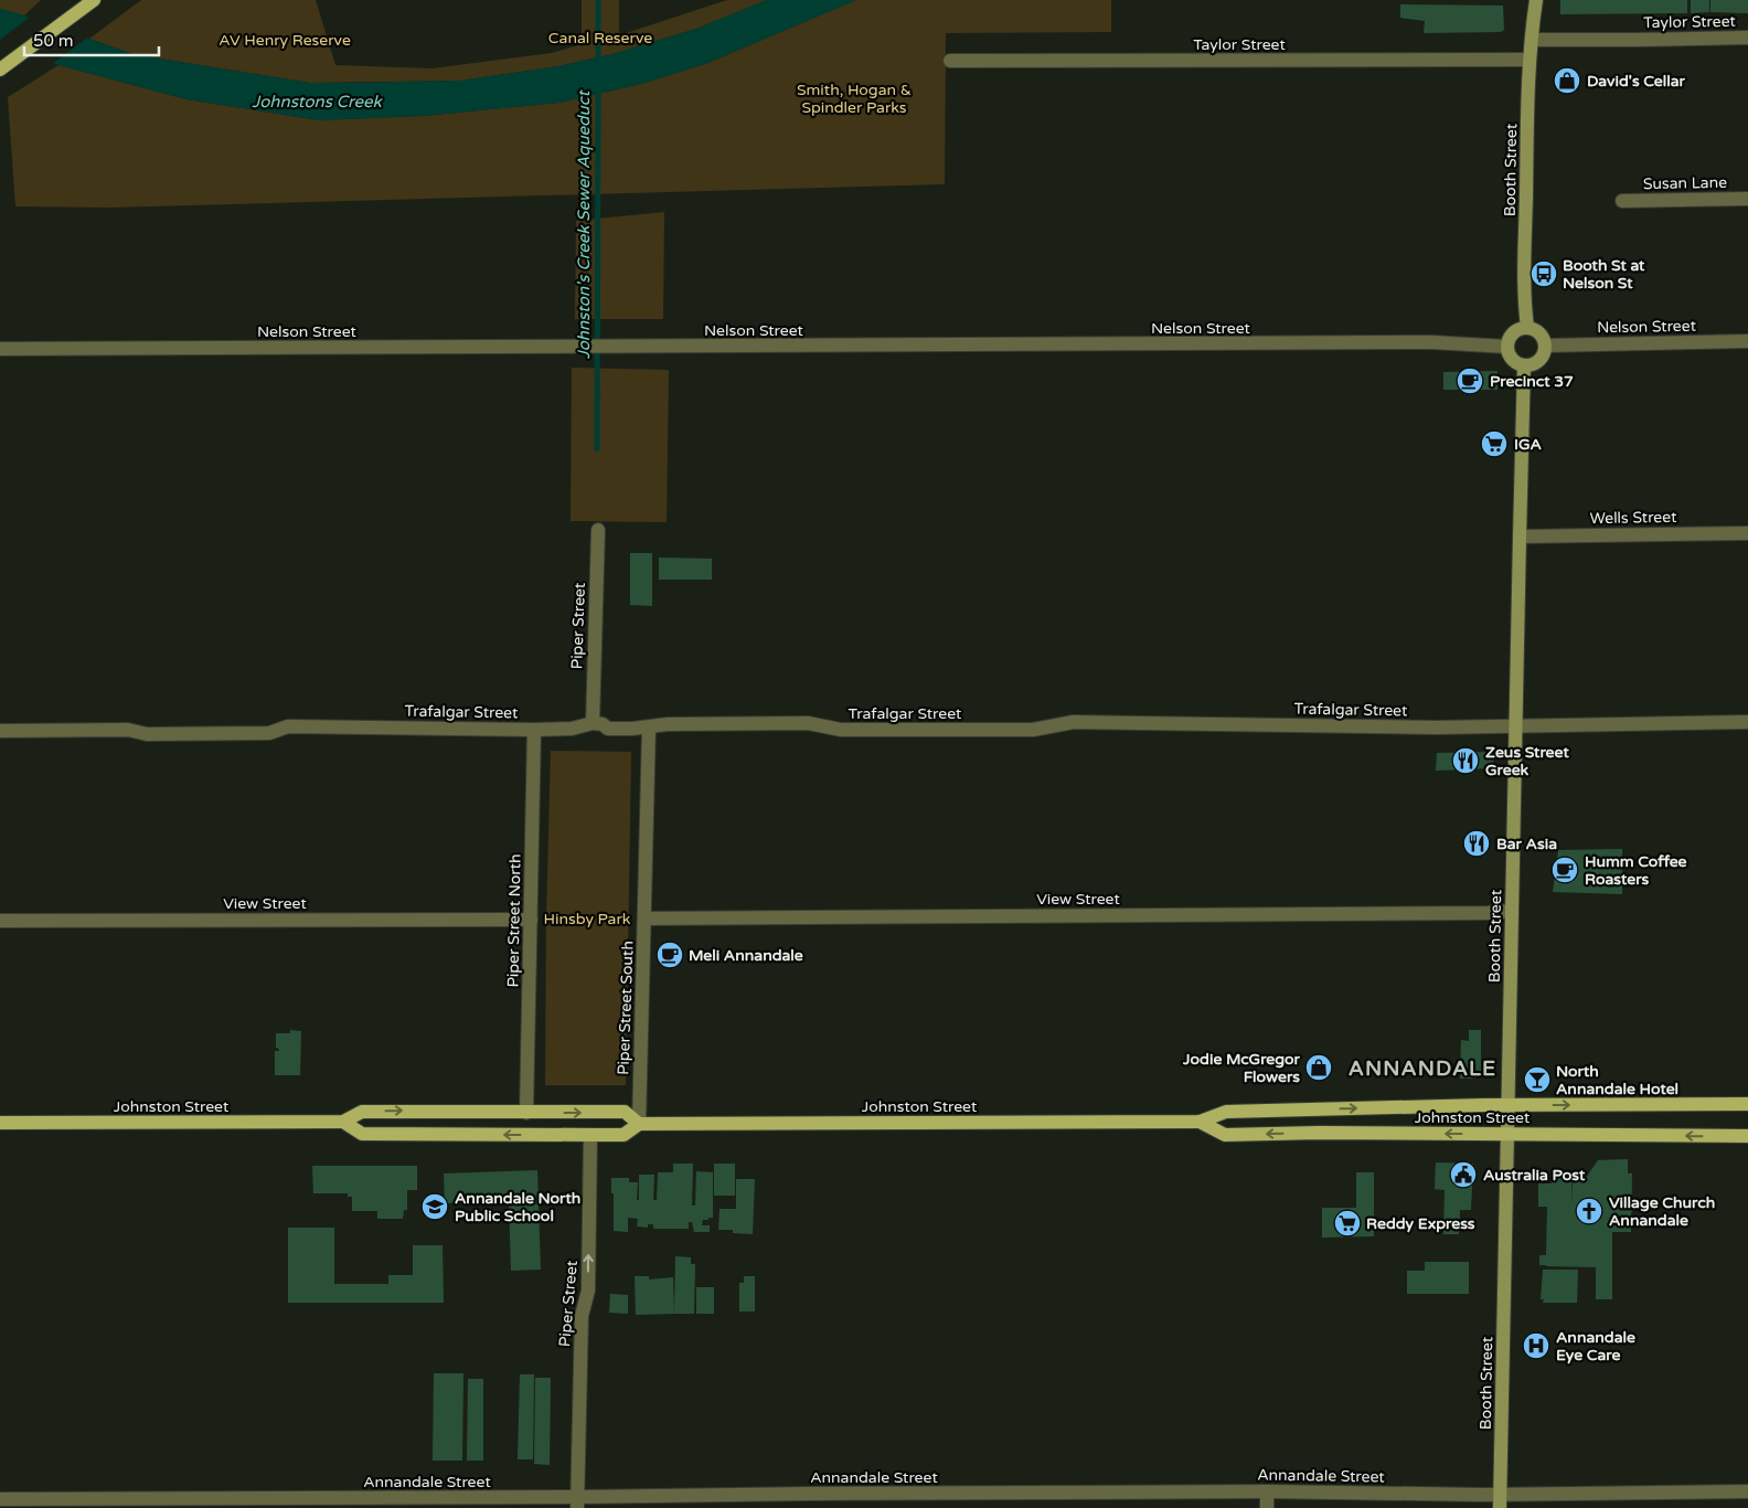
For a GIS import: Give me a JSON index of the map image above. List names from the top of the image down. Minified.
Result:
{"streets":{"main road":["Booth Street","Johnston Street"],"street":["Taylor Street","Susan Lane","Nelson Street","Wells Street","Piper Street","Trafalgar Street","View Street","Piper Street North","Piper Street South","Annandale Street"]},"crossings":[["Taylor Street","Booth Street"],["Booth Street","Nelson Street"],["Booth Street","Wells Street"],["Booth Street","Trafalgar Street"],["Booth Street","View Street"],["Booth Street","Johnston Street"],["Booth Street","Annandale Street"],["Piper Street","Trafalgar Street"],["Piper Street","Johnston Street"],["Piper Street","Annandale Street"],["Trafalgar Street","Piper Street North"],["Trafalgar Street","Piper Street South"],["View Street","Piper Street North"],["View Street","Piper Street South"],["Piper Street North","Johnston Street"],["Piper Street South","Johnston Street"]],"one_way":["Piper Street"],"districts":["ANNANDALE"],"water":["Johnstons Creek","Johnston's Creek Sewer Aqueduct"],"parks":["Canal Reserve","AV Henry Reserve","Smith, Hogan & Spindler Parks","Hinsby Park"],"places":{"shop":["David's Cellar","Jodie McGregor Flowers"],"bus stop":["Booth St at Nelson St"],"cafe":["Precinct 37","Humm Coffee Roasters","Meli Annandale"],"supermarket":["IGA","Reddy Express"],"restaurant":["Zeus Street Greek","Bar Asia"],"bar":["North Annandale Hotel"],"public building":["Australia Post"],"school or university":["Annandale North Public School"],"church":["Village Church Annandale"],"hospital":["Annandale Eye Care"]},"scale_bar":"50 m"}
